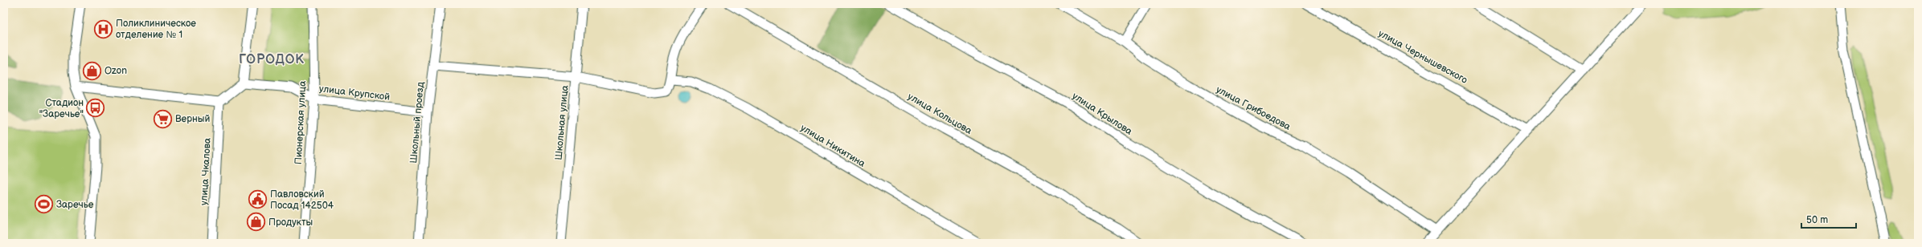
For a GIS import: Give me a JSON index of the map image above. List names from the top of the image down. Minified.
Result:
{"streets":{"street":["улица Чернышевского","улица Крупской","улица Грибоедова","улица Кольцова","улица Крылова","Пионерская улица","Школьный проезд","Школьная улица","улица Никитина","улица Чкалова"]},"crossings":[["улица Крупской","Пионерская улица"],["улица Крупской","Школьный проезд"]],"districts":["ГОРОДОК"],"places":{"hospital":["Поликлиническое отделение № 1"],"shop":["Ozon","Продукты"],"bus stop":["Стадион \"Заречье\""],"supermarket":["Верный"],"public building":["Павловский Посад 142504"],"sports":["Заречье"]},"scale_bar":"50 m"}
